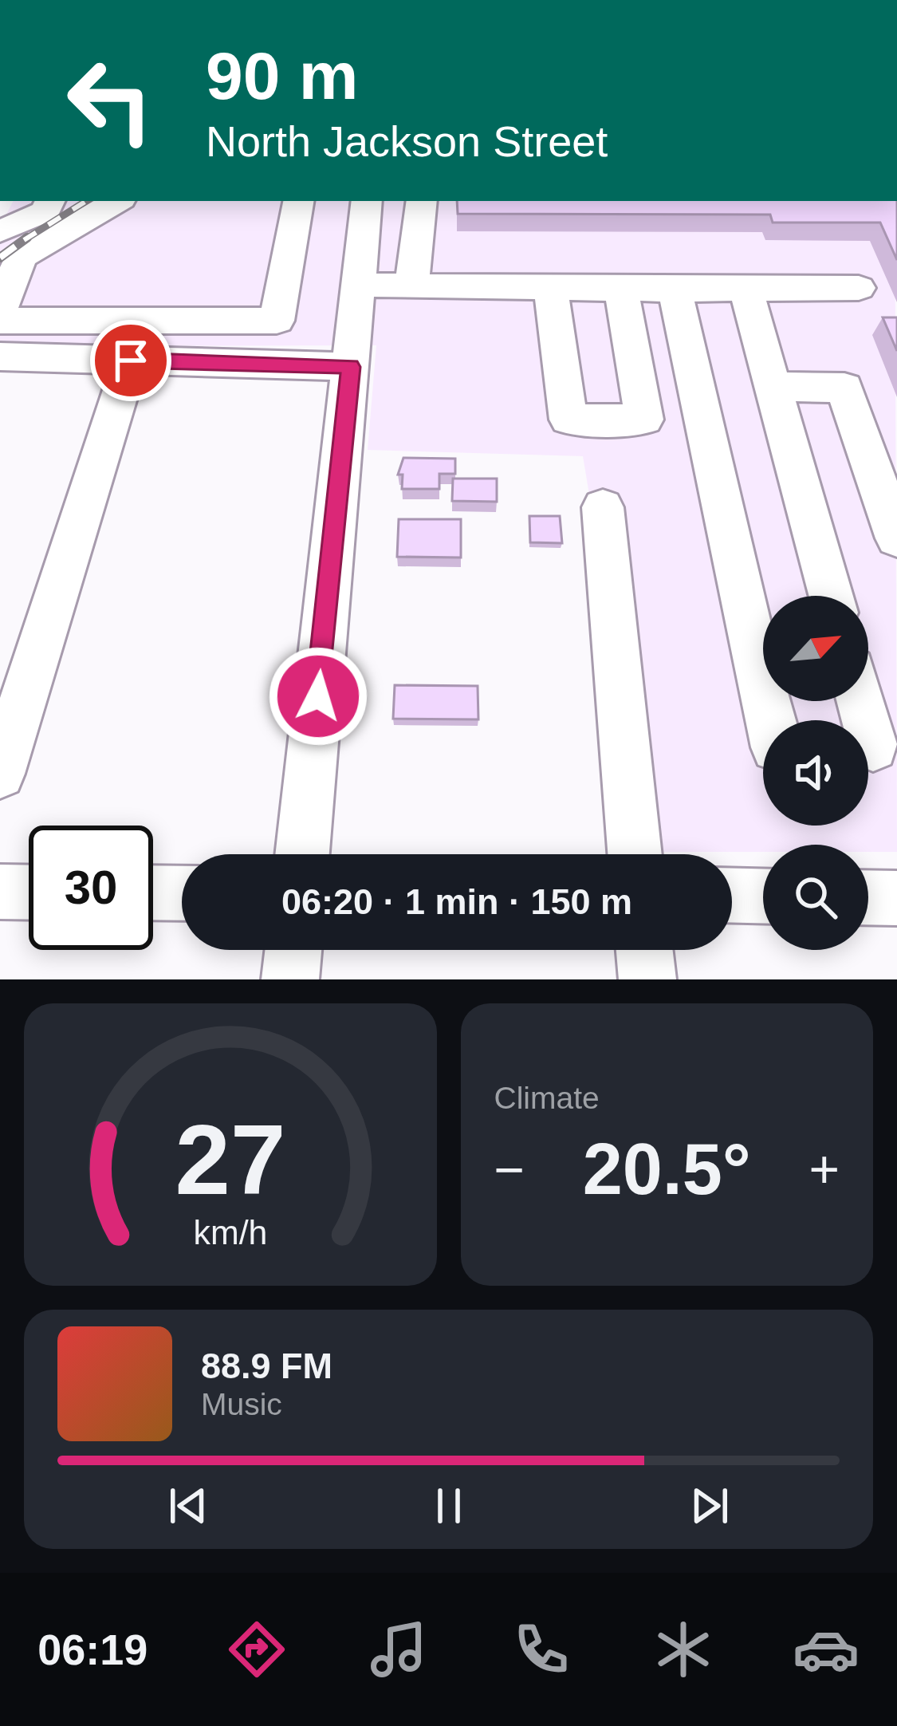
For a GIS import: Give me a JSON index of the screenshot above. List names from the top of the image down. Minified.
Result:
{"north":"top right","page":{"turn":["90 m","North Jackson Street"],"limit":"30","trip":"06:20 · 1 min · 150 m","tile":"Climate","heat":["−","20.5°","+"],"song":["88.9 FM","Music"],"tabs":"06:19","gauge":["27","km/h"]}}
